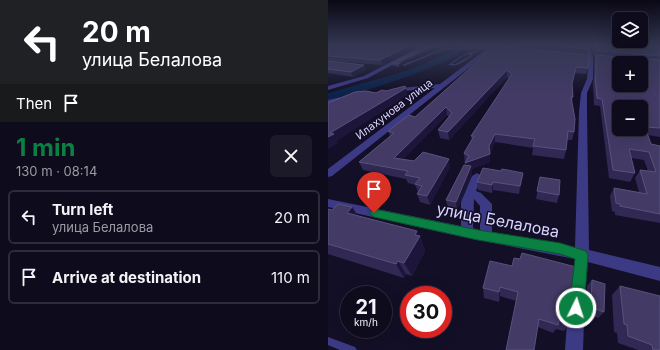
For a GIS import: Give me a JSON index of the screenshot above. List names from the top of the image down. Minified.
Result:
{"streets":{"street":["Илахунова улица","улица Белалова"]},"page":{"turn":["20 m","улица Белалова"],"map_buttons":["+","−"],"then":"Then","heading":["1 min","130 m · 08:14"],"list":[{"name":"Turn left","note":"улица Белалова","value":"20 m"},{"name":"Arrive at destination","value":"110 m"}],"speed":"21 km/h","limit":"30"}}
